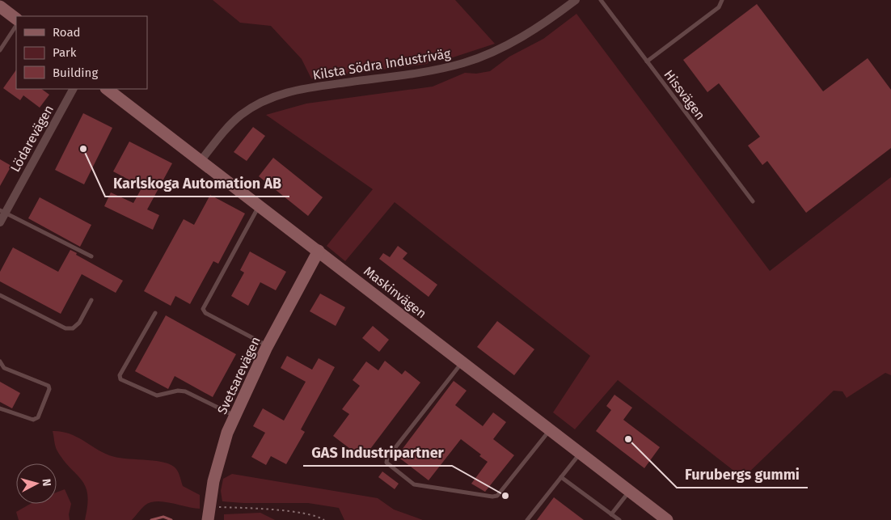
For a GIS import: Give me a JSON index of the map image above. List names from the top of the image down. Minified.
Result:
{"streets":{"street":["Kilsta Södra Industriväg","Lödarevägen","Maskinvägen","Svetsarevägen"],"lane":["Hissvägen"]},"crossings":[["Kilsta Södra Industriväg","Maskinvägen"],["Maskinvägen","Svetsarevägen"]],"places":["Karlskoga Automation AB","Furubergs gummi","GAS Industripartner"],"legend":["Road","Park","Building"],"north":"right"}
